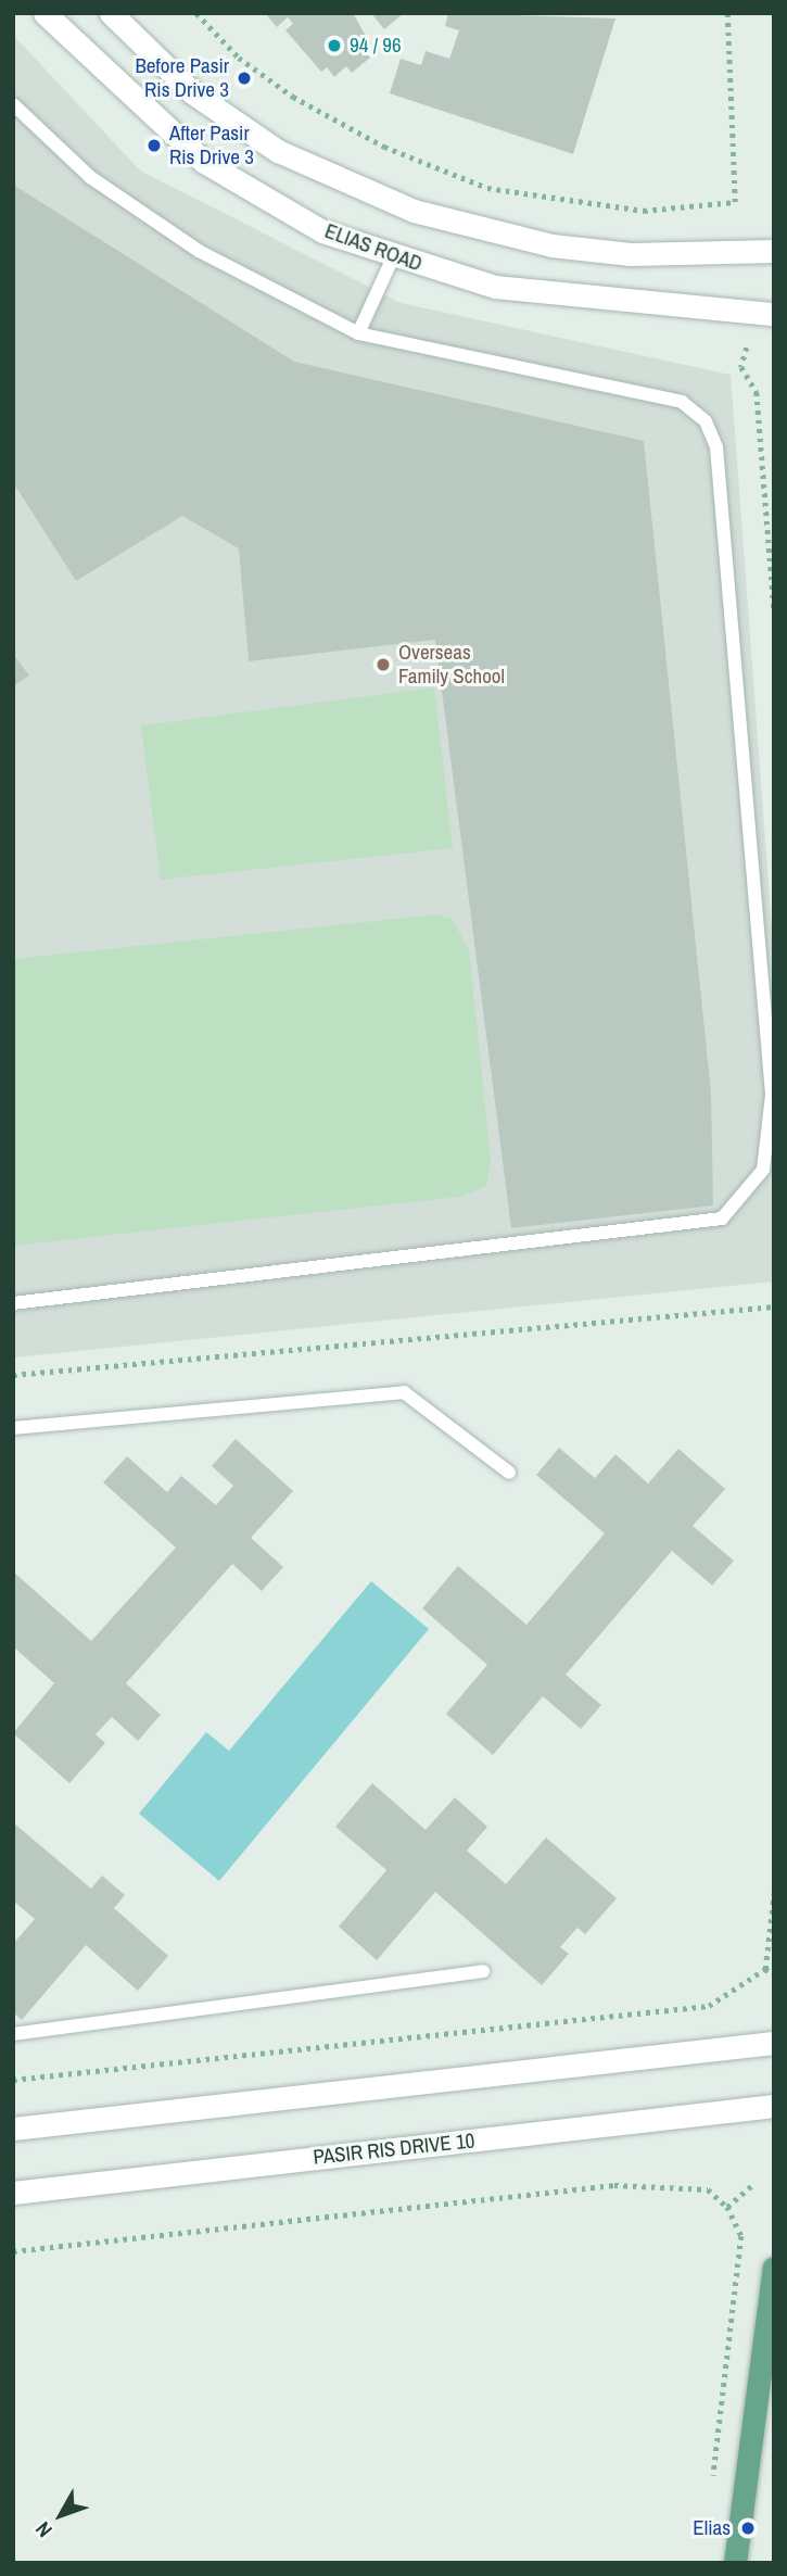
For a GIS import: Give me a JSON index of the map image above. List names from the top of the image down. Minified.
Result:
{"streets":{"street":["ELIAS ROAD","PASIR RIS DRIVE 10"]},"places":["94 / 96","Before Pasir Ris Drive 3","After Pasir Ris Drive 3","Overseas Family School","Elias"],"north":"bottom left"}
